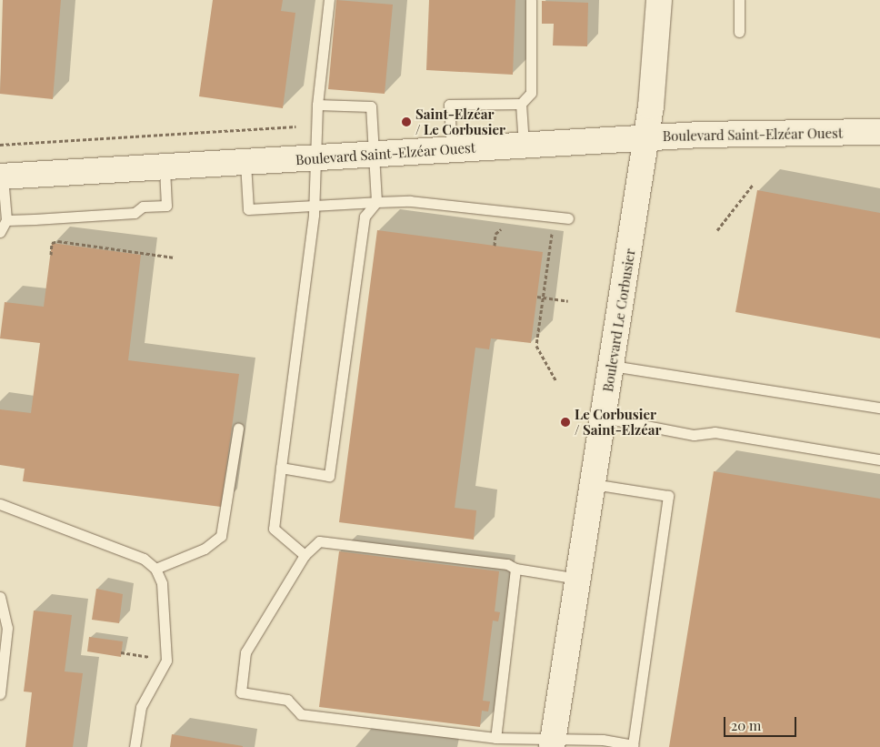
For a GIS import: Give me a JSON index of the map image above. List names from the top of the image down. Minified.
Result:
{"streets":{"street":["Boulevard Saint-Elzéar Ouest","Boulevard Le Corbusier"]},"crossings":[["Boulevard Saint-Elzéar Ouest","Boulevard Le Corbusier"]],"places":["Saint-Elzéar / Le Corbusier","Le Corbusier / Saint-Elzéar"],"scale_bar":"20 m"}
